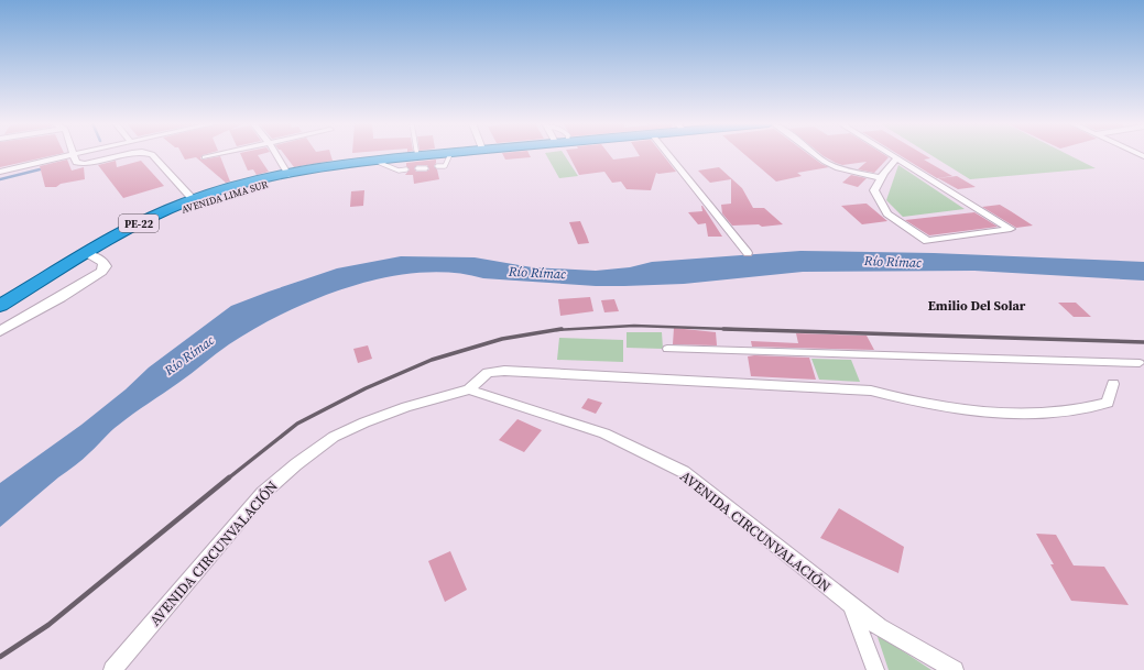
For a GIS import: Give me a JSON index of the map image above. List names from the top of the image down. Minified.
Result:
{"streets":{"highway":["AVENIDA LIMA SUR","PE-22"],"street":["AVENIDA CIRCUNVALACIÓN"]},"districts":["Emilio Del Solar"],"water":["Río Rímac"]}
